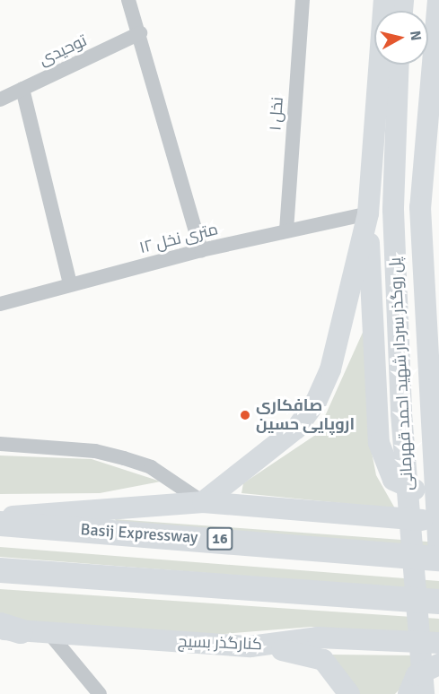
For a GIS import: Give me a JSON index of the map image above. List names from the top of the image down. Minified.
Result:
{"streets":{"highway":["Basij Expressway","16"],"main road":["پل روگذر سردار شهید احمد قهرمانی","کنارگذر بسیج"],"street":["توحیدی","نخل ۱","۱۲ متری نخل"]},"crossings":[["نخل ۱","۱۲ متری نخل"],["پل روگذر سردار شهید احمد قهرمانی","Basij Expressway"]],"places":["صافکاری اروپایی حسین"],"north":"right"}
